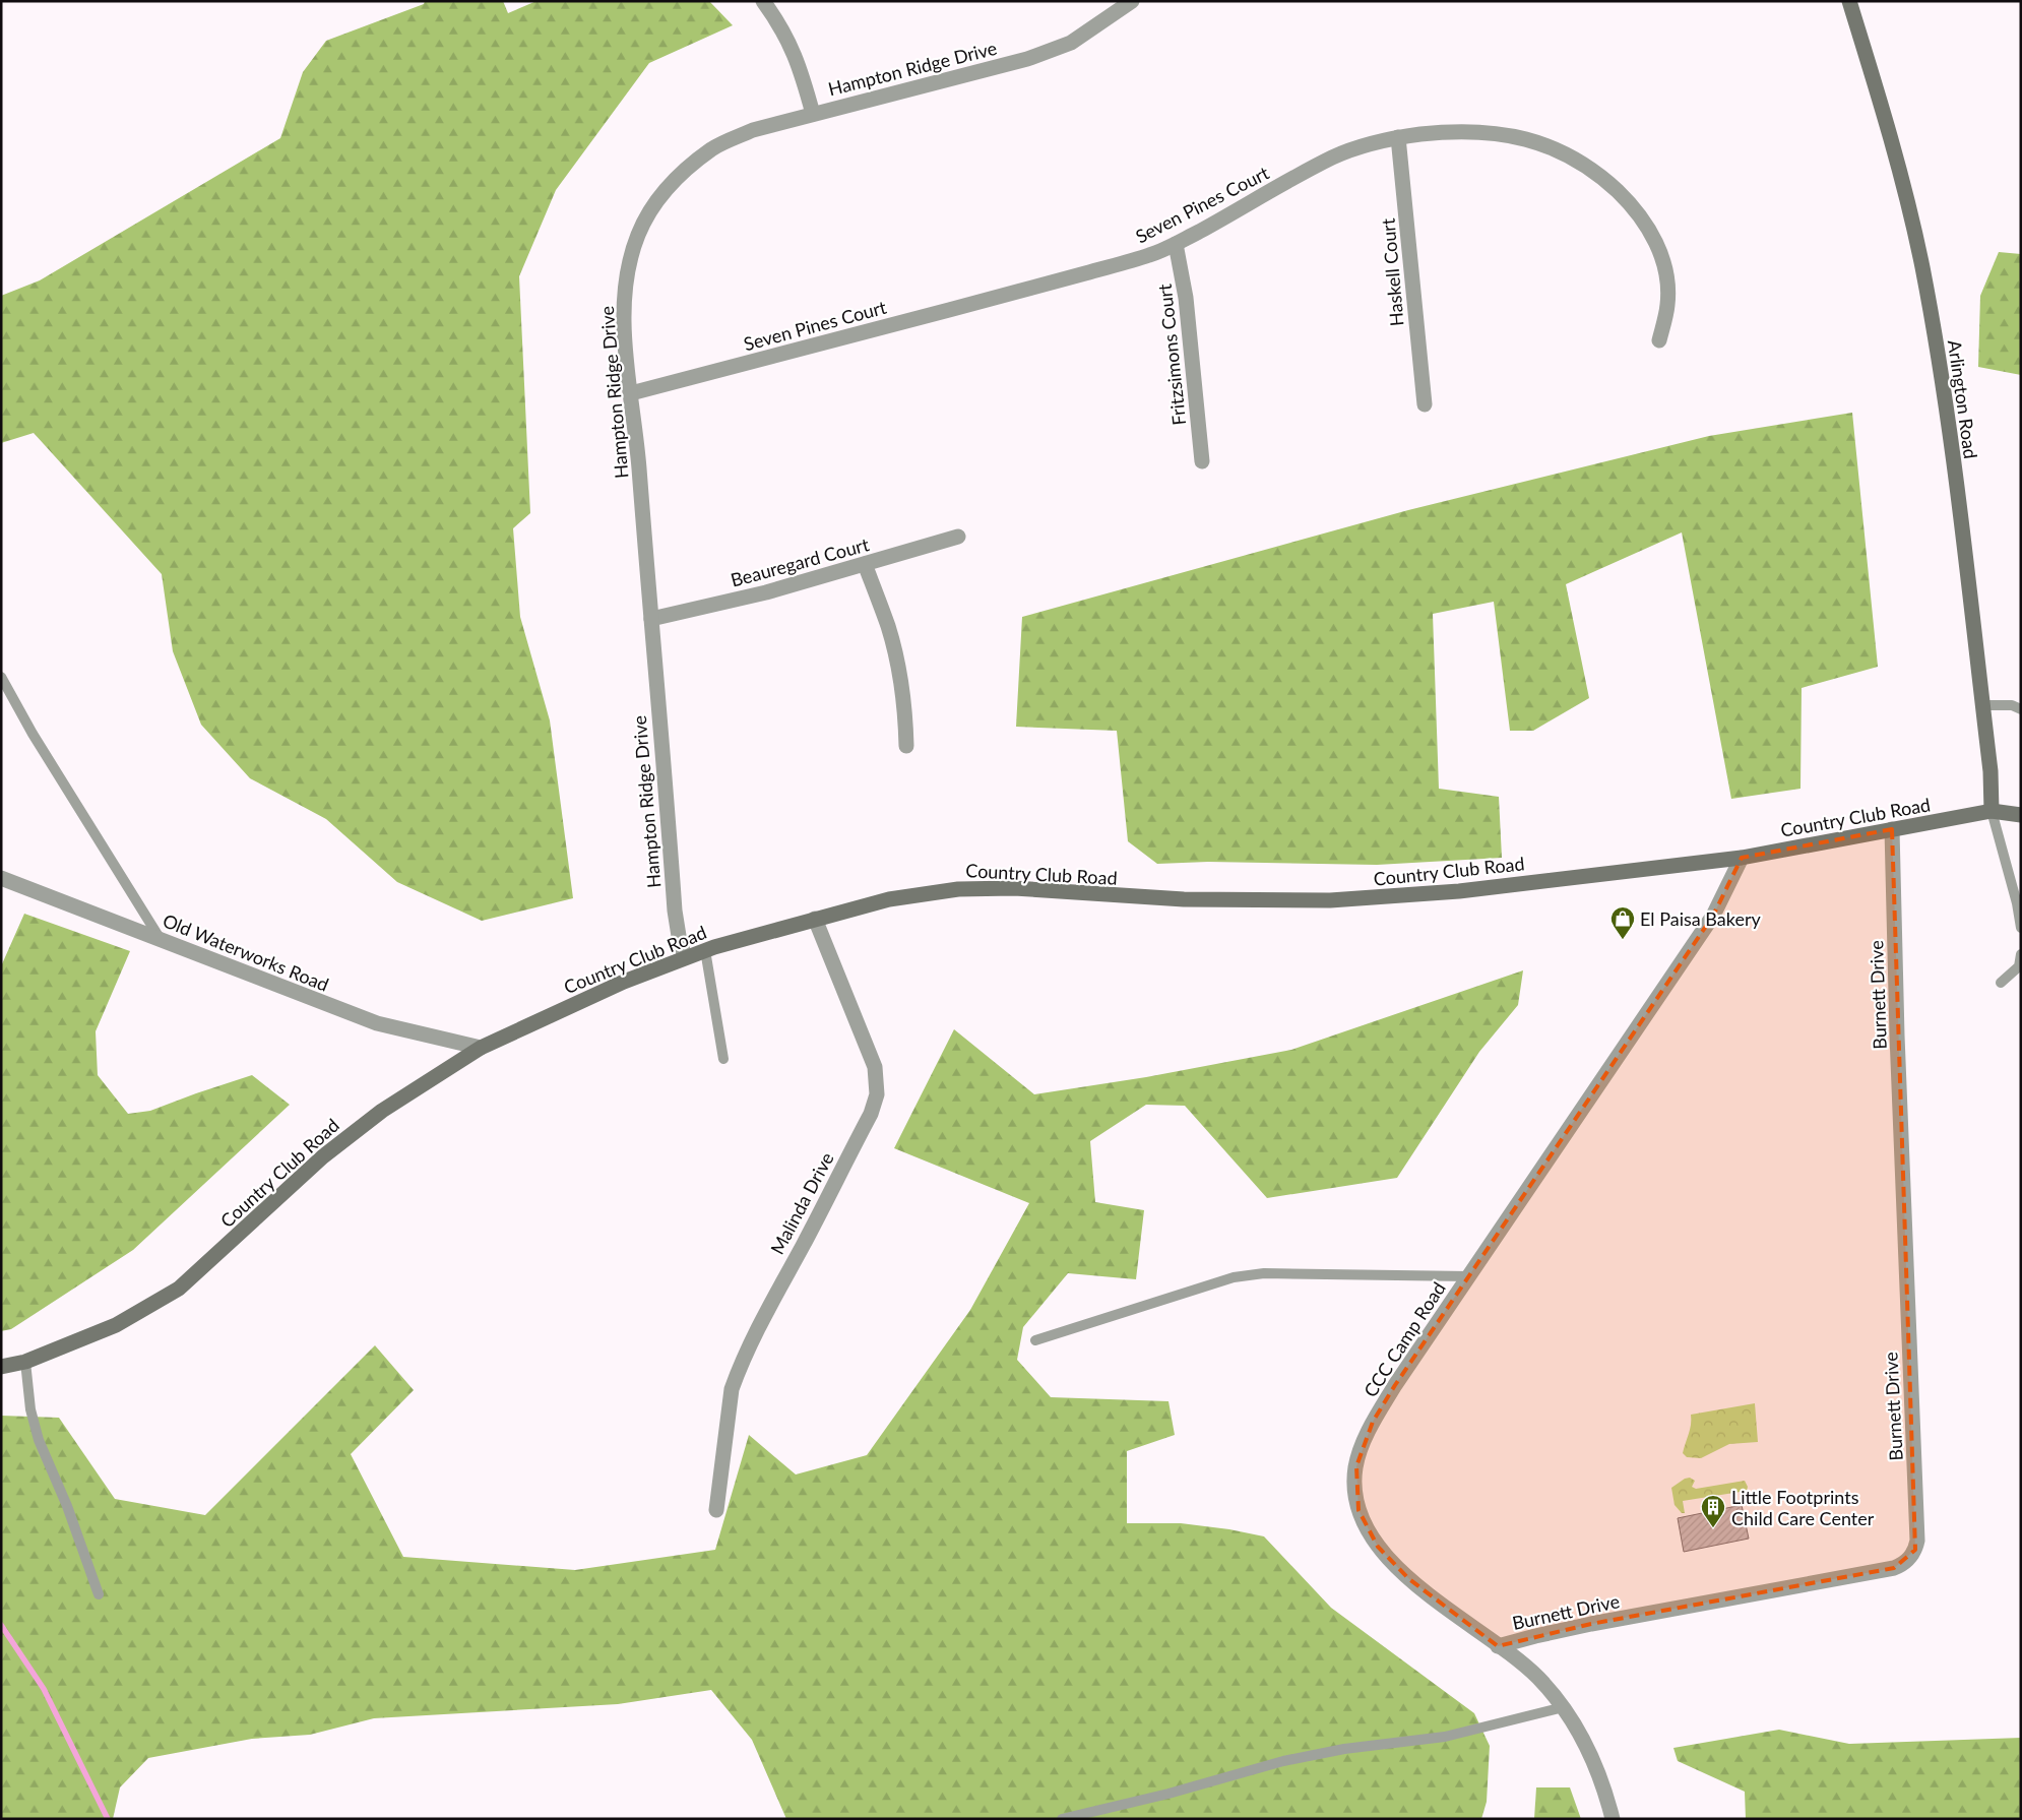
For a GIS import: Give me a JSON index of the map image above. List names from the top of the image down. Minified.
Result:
{"streets":{"street":["Hampton Ridge Drive","Seven Pines Court","Haskell Court","Fritzsimons Court","Arlington Road","Beauregard Court","Country Club Road","Old Waterworks Road","Burnett Drive","Malinda Drive","CCC Camp Road"]},"crossings":[["Hampton Ridge Drive","Seven Pines Court"],["Hampton Ridge Drive","Beauregard Court"],["Hampton Ridge Drive","Country Club Road"],["Seven Pines Court","Haskell Court"],["Seven Pines Court","Fritzsimons Court"],["Arlington Road","Country Club Road"],["Country Club Road","Old Waterworks Road"],["Country Club Road","Burnett Drive"],["Country Club Road","Malinda Drive"],["Country Club Road","CCC Camp Road"],["Burnett Drive","CCC Camp Road"]],"places":{"shop":["El Paisa Bakery"],"building":["Little Footprints Child Care Center"]}}
